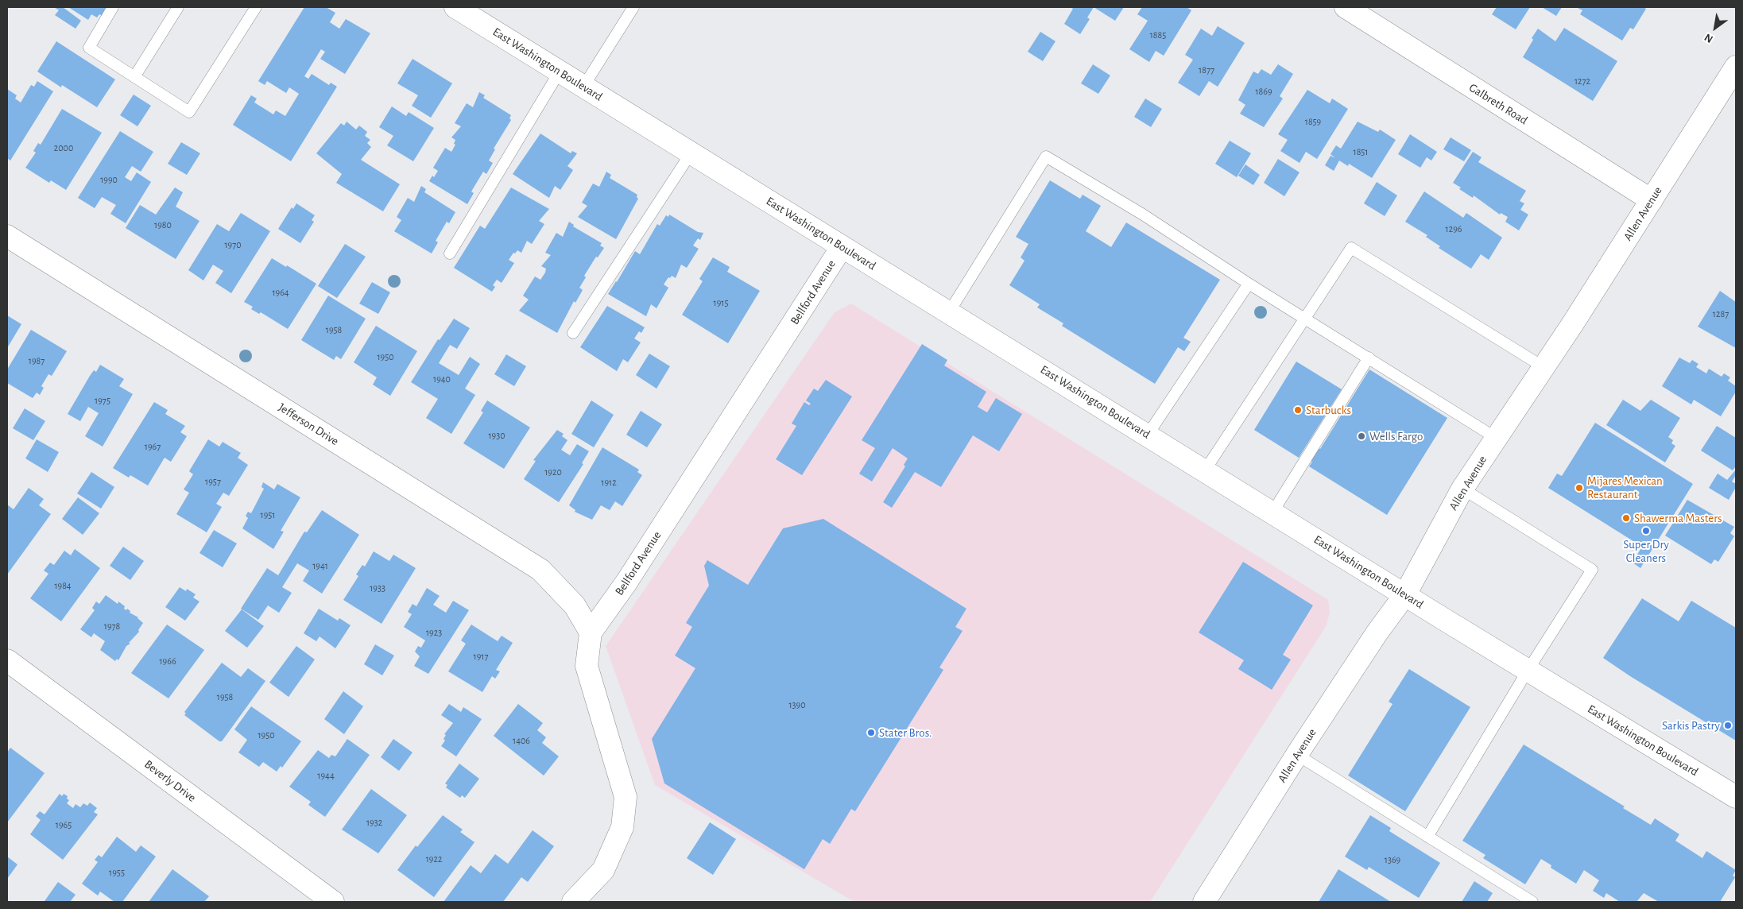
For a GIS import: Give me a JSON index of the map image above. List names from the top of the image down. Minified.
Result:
{"streets":{"street":["East Washington Boulevard","Galbreth Road","Allen Avenue","Bellford Avenue","Jefferson Drive","Beverly Drive"]},"crossings":[["East Washington Boulevard","Allen Avenue"],["East Washington Boulevard","Bellford Avenue"],["Galbreth Road","Allen Avenue"],["Bellford Avenue","Jefferson Drive"]],"places":["Starbucks","Wells Fargo","Mijares Mexican Restaurant","Shawerma Masters","Super Dry Cleaners","Sarkis Pastry","Stater Bros."],"house_numbers":["1885","1877","1272","1869","1859","2000","1851","1990","1980","1296","1970","1964","1915","1287","1958","1950","1987","1940","1975","1930","1967","1920","1957","1912","1951","1941","1984","1933","1978","1923","1917","1966","1958","1390","1950","1406","1944","1932","1965","1922","1369","1955"],"north":"bottom left"}
